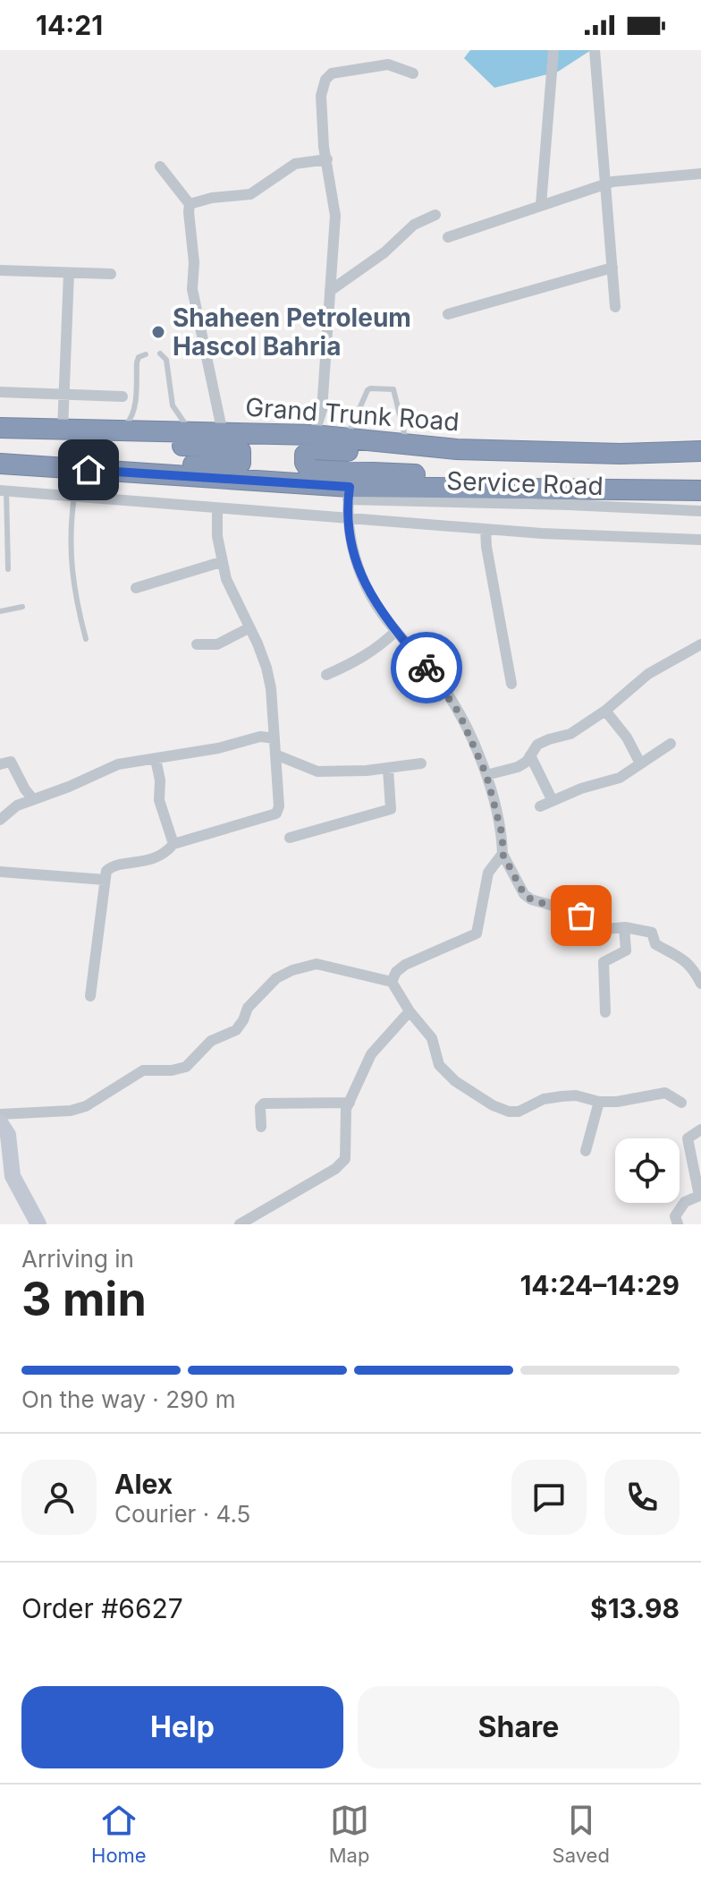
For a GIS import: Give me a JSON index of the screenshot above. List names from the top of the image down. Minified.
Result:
{"streets":{"highway":["Grand Trunk Road"],"street":["Service Road"]},"places":["Shaheen Petroleum Hascol Bahria"],"page":{"status":"14:21","heading":["3 min","Arriving in","14:24–14:29"],"panel":["Alex","Courier · 4.5","Order #6627","$13.98"],"bar":"On the way · 290 m","buttons":["Help","Share"],"tabs":["Home","Map","Saved"]}}
